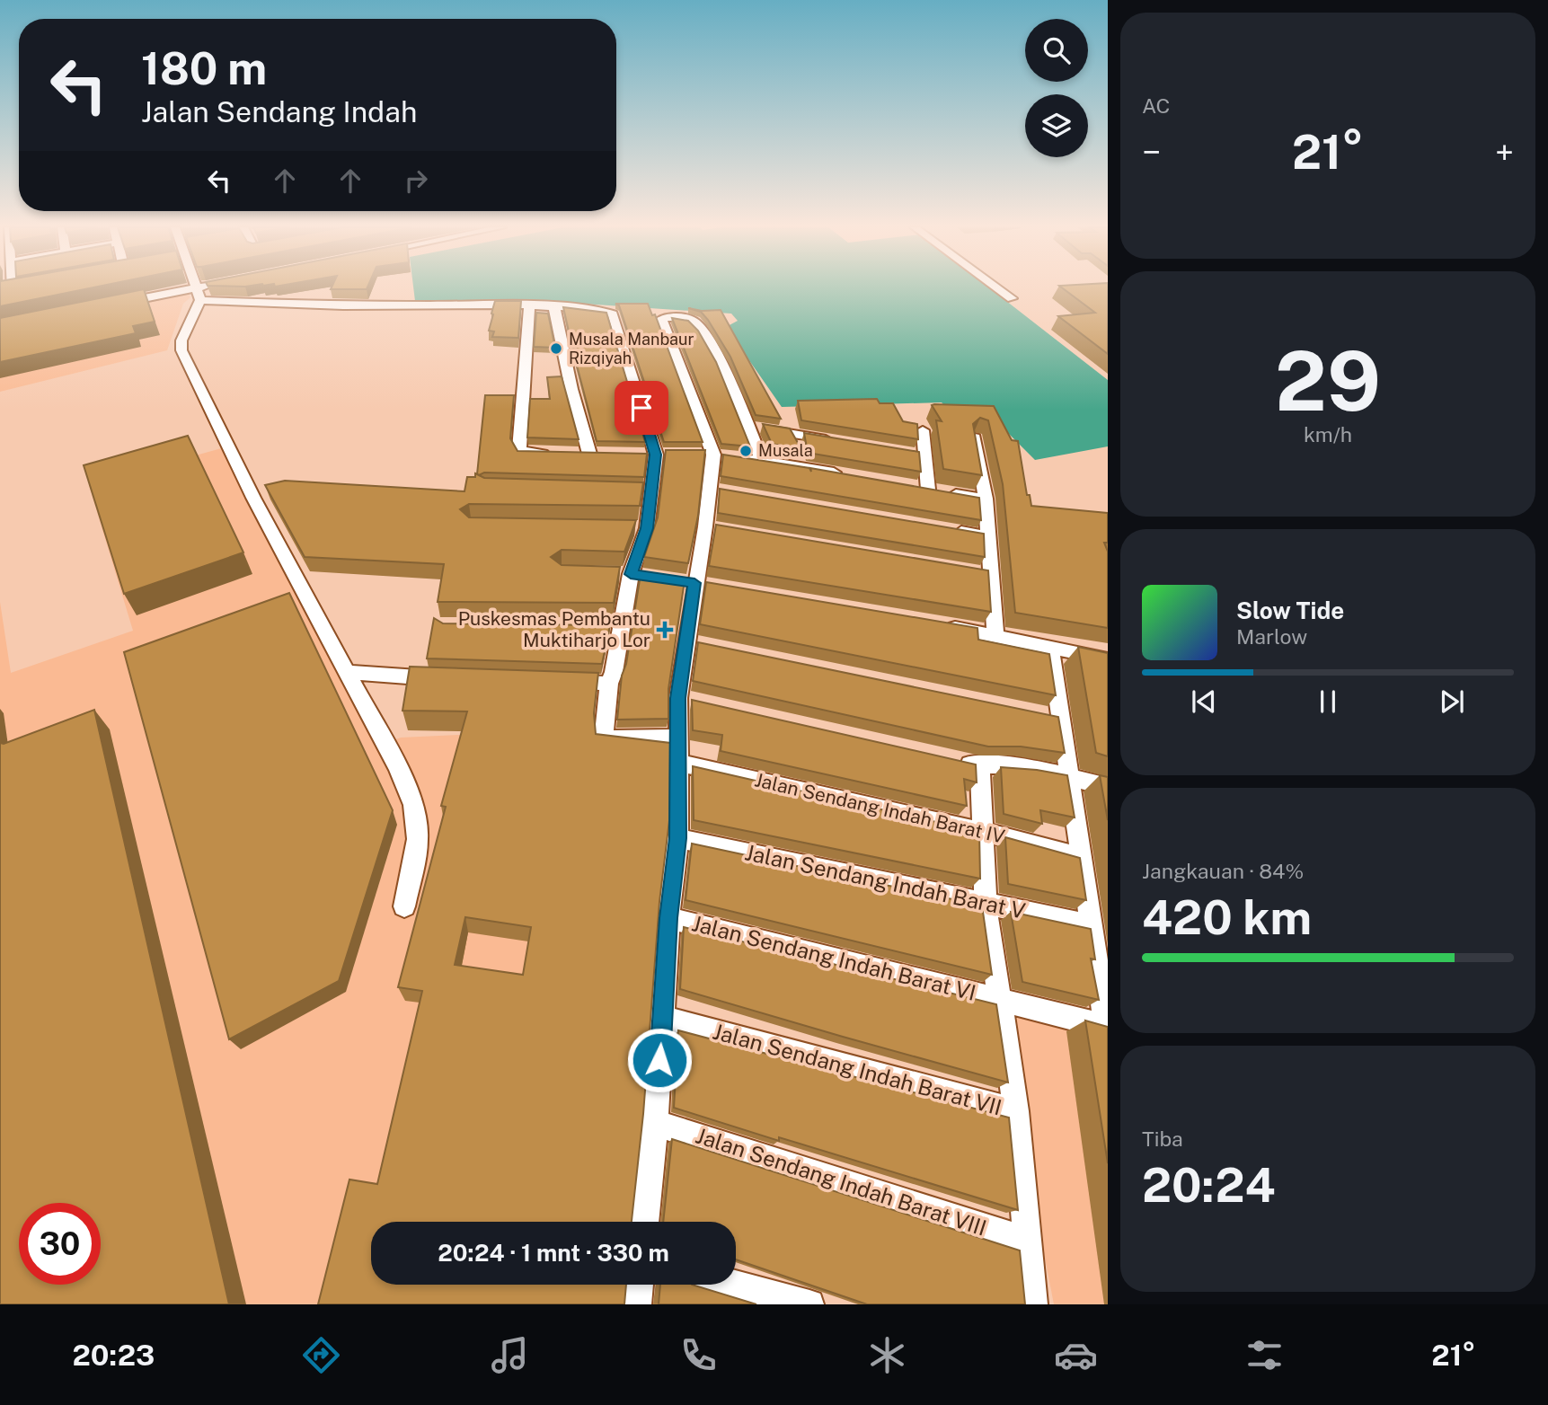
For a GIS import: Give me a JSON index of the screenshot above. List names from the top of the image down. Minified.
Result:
{"streets":{"street":["Jalan Sendang Indah Barat IV","Jalan Sendang Indah Barat V","Jalan Sendang Indah Barat VI","Jalan Sendang Indah Barat VII","Jalan Sendang Indah Barat VIII"]},"places":{"other":["Musala Manbaur Rizqiyah","Musala"],"health":["Puskesmas Pembantu Muktiharjo Lor"]},"page":{"tile":["AC",["29","km/h"],["Jangkauan · 84%","420 km"],["Tiba","20:24"]],"turn":["180 m","Jalan Sendang Indah"],"heat":["−","21°","+"],"song":["Slow Tide","Marlow"],"limit":"30","trip":"20:24 · 1 mnt · 330 m","tabs":["20:23","21°"]}}
